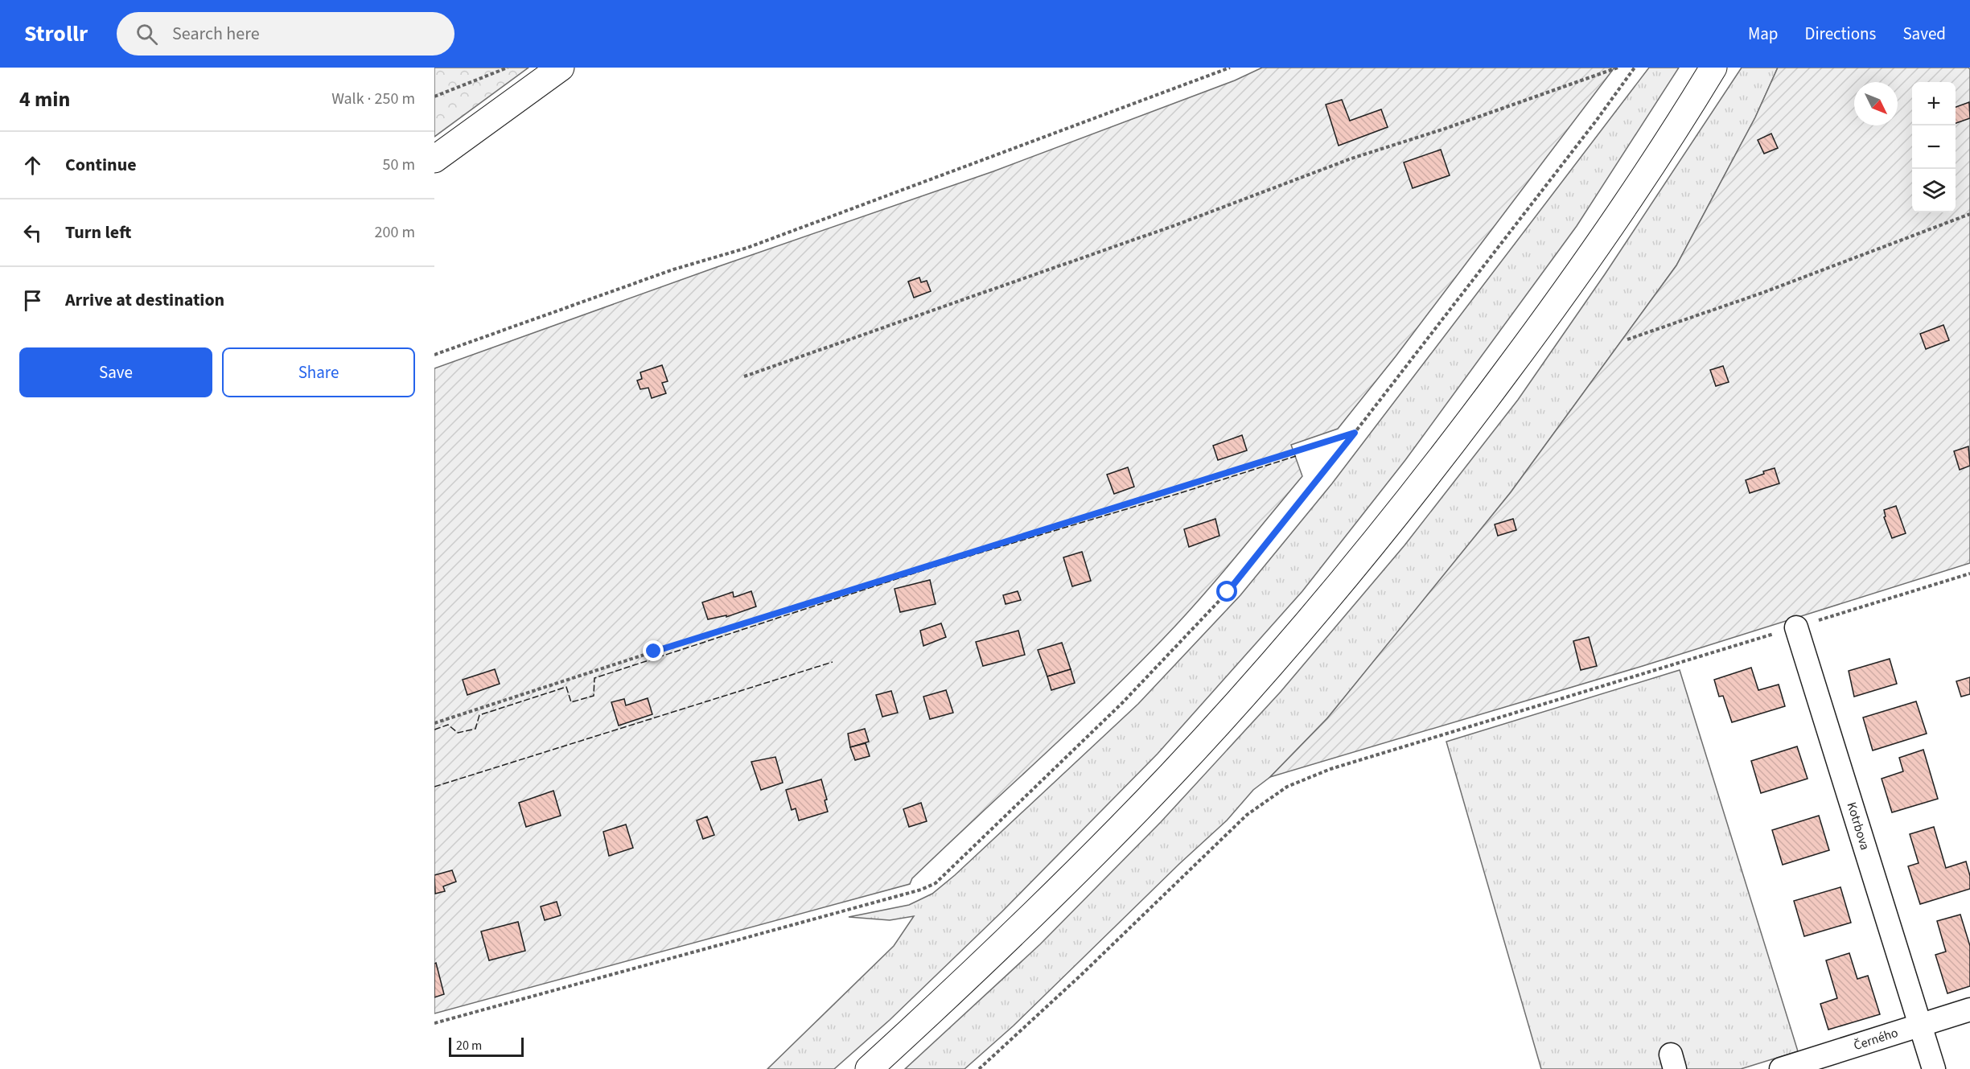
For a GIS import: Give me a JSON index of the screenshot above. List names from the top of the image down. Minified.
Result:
{"streets":{"street":["Kotrbova","Černého"]},"crossings":[["Kotrbova","Černého"]],"scale_bar":"20 m","north":"bottom right","page":{"header":"Strollr","search":"Search here","nav":["Map","Directions","Saved"],"heading":["4 min","Walk · 250 m"],"map_buttons":["+","−"],"list":[["Continue","50 m"],["Turn left","200 m"],"Arrive at destination"],"buttons":["Save","Share"],"scale":"20 m"}}
